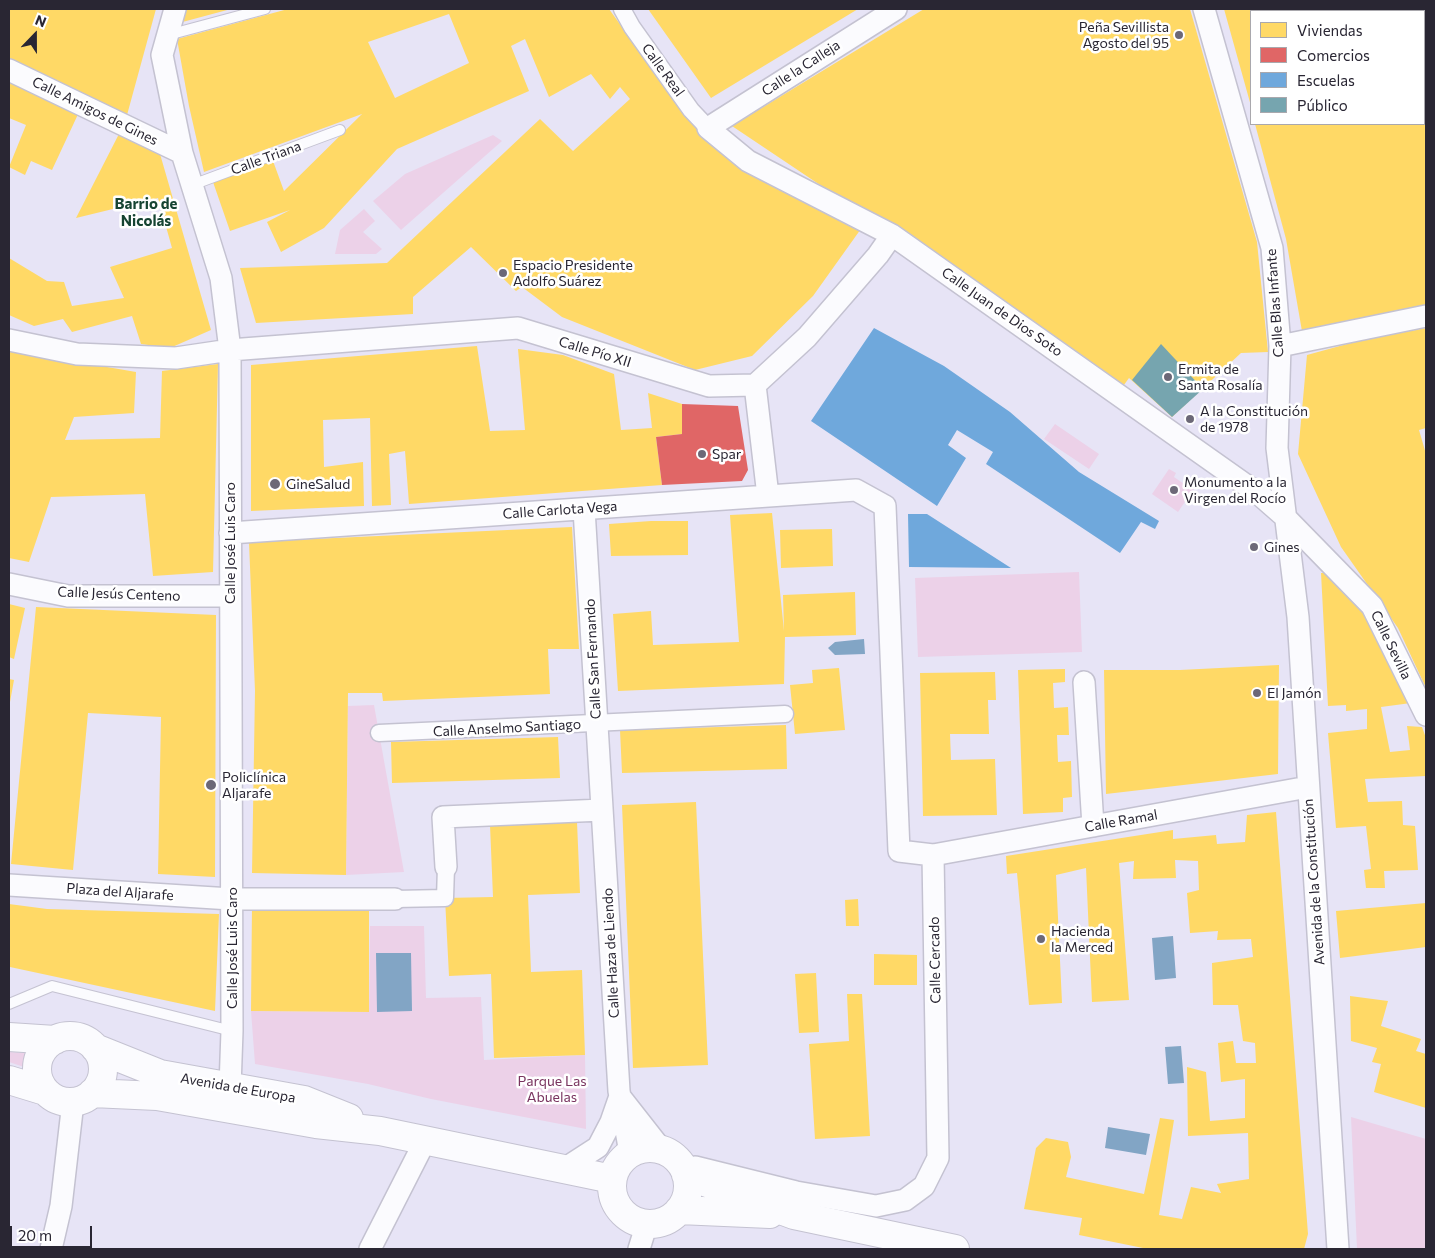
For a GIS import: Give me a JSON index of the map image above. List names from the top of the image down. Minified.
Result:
{"streets":{"main road":["Avenida de Europa"],"street":["Calle la Calleja","Calle Real","Calle Amigos de Gines","Calle Blas Infante","Calle Juan de Dios Soto","Calle Pío XII","Calle Carlota Vega","Calle José Luis Caro","Calle Jesús Centeno","Calle Sevilla","Calle San Fernando","Calle Anselmo Santiago","Calle Ramal","Avenida de la Constitución","Plaza del Aljarafe","Calle Haza de Liendo","Calle Cercado"],"lane":["Calle Triana"]},"crossings":[["Calle la Calleja","Calle Real"],["Calle la Calleja","Calle Juan de Dios Soto"],["Calle Real","Calle Juan de Dios Soto"],["Calle Amigos de Gines","Calle José Luis Caro"],["Calle Triana","Calle José Luis Caro"],["Calle Blas Infante","Calle Juan de Dios Soto"],["Calle Blas Infante","Calle Sevilla"],["Calle Blas Infante","Avenida de la Constitución"],["Calle Juan de Dios Soto","Calle Sevilla"],["Calle Juan de Dios Soto","Avenida de la Constitución"],["Calle Pío XII","Calle José Luis Caro"],["Calle Carlota Vega","Calle José Luis Caro"],["Calle Carlota Vega","Calle San Fernando"],["Calle Carlota Vega","Calle Ramal"],["Calle Carlota Vega","Calle Cercado"],["Calle José Luis Caro","Calle Jesús Centeno"],["Calle José Luis Caro","Plaza del Aljarafe"],["Calle José Luis Caro","Avenida de Europa"],["Calle Sevilla","Avenida de la Constitución"],["Calle San Fernando","Calle Anselmo Santiago"],["Calle San Fernando","Calle Haza de Liendo"],["Calle Ramal","Avenida de la Constitución"],["Calle Ramal","Calle Cercado"],["Calle Haza de Liendo","Calle Cercado"],["Calle Haza de Liendo","Avenida de Europa"],["Calle Cercado","Avenida de Europa"]],"districts":["Barrio de Nicolás"],"parks":["Parque Las Abuelas"],"places":["Peña Sevillista Agosto del 95","Espacio Presidente Adolfo Suárez","Ermita de Santa Rosalía","A la Constitución de 1978","Spar","GineSalud","Monumento a la Virgen del Rocío","Gines","El Jamón","Policlínica Aljarafe","Hacienda la Merced"],"legend":["Viviendas","Comercios","Escuelas","Público"],"scale_bar":"20 m","north":"top"}
